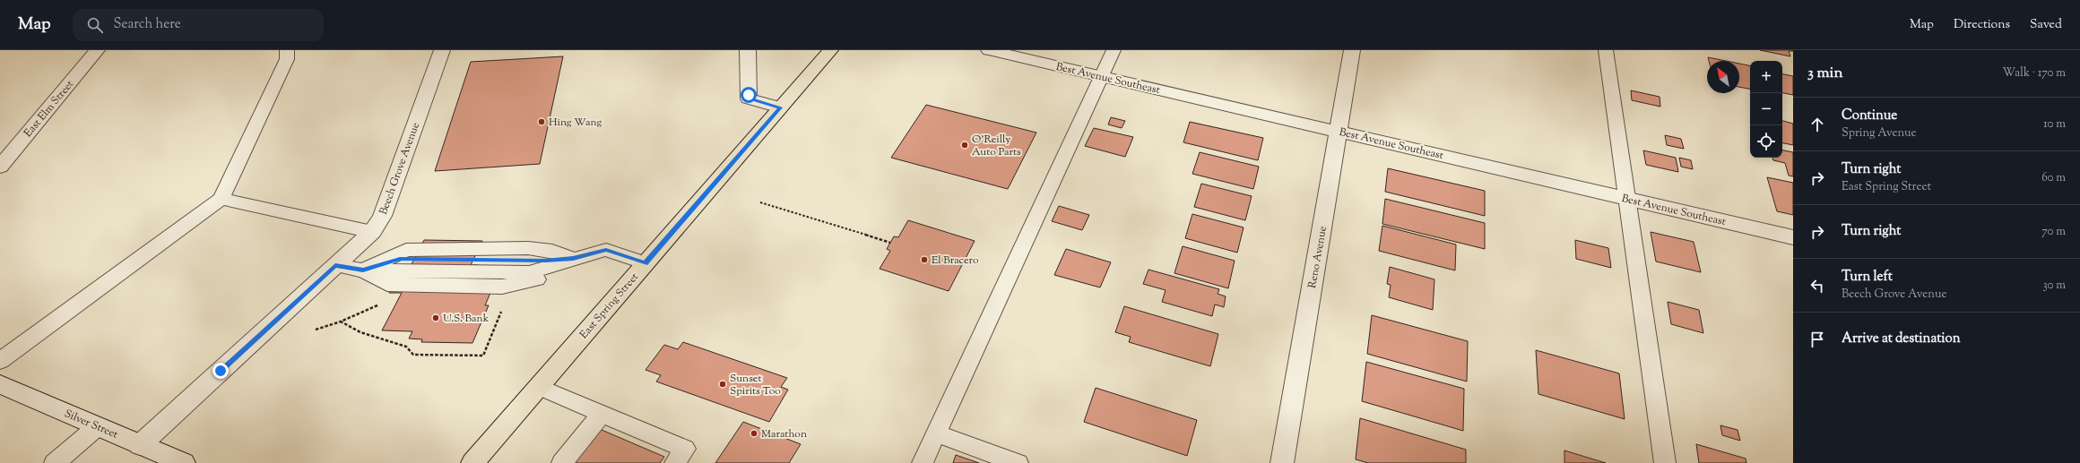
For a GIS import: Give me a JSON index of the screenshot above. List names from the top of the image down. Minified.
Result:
{"streets":{"main road":["East Spring Street"],"street":["Best Avenue Southeast","East Elm Street","Beech Grove Avenue","Reno Avenue","Silver Street"]},"crossings":[["Best Avenue Southeast","Reno Avenue"],["Beech Grove Avenue","Silver Street"]],"places":["Hing Wang","O'Reilly Auto Parts","El Bracero","U.S. Bank","Sunset Spirits Too","Marathon"],"north":"top left","page":{"header":"Map","search":"Search here","nav":["Map","Directions","Saved"],"heading":["3 min","Walk · 170 m"],"map_buttons":["+","−"],"list":[["Continue","Spring Avenue","10 m"],["Turn right","East Spring Street","60 m"],["Turn right","70 m"],["Turn left","Beech Grove Avenue","30 m"],"Arrive at destination"]}}
